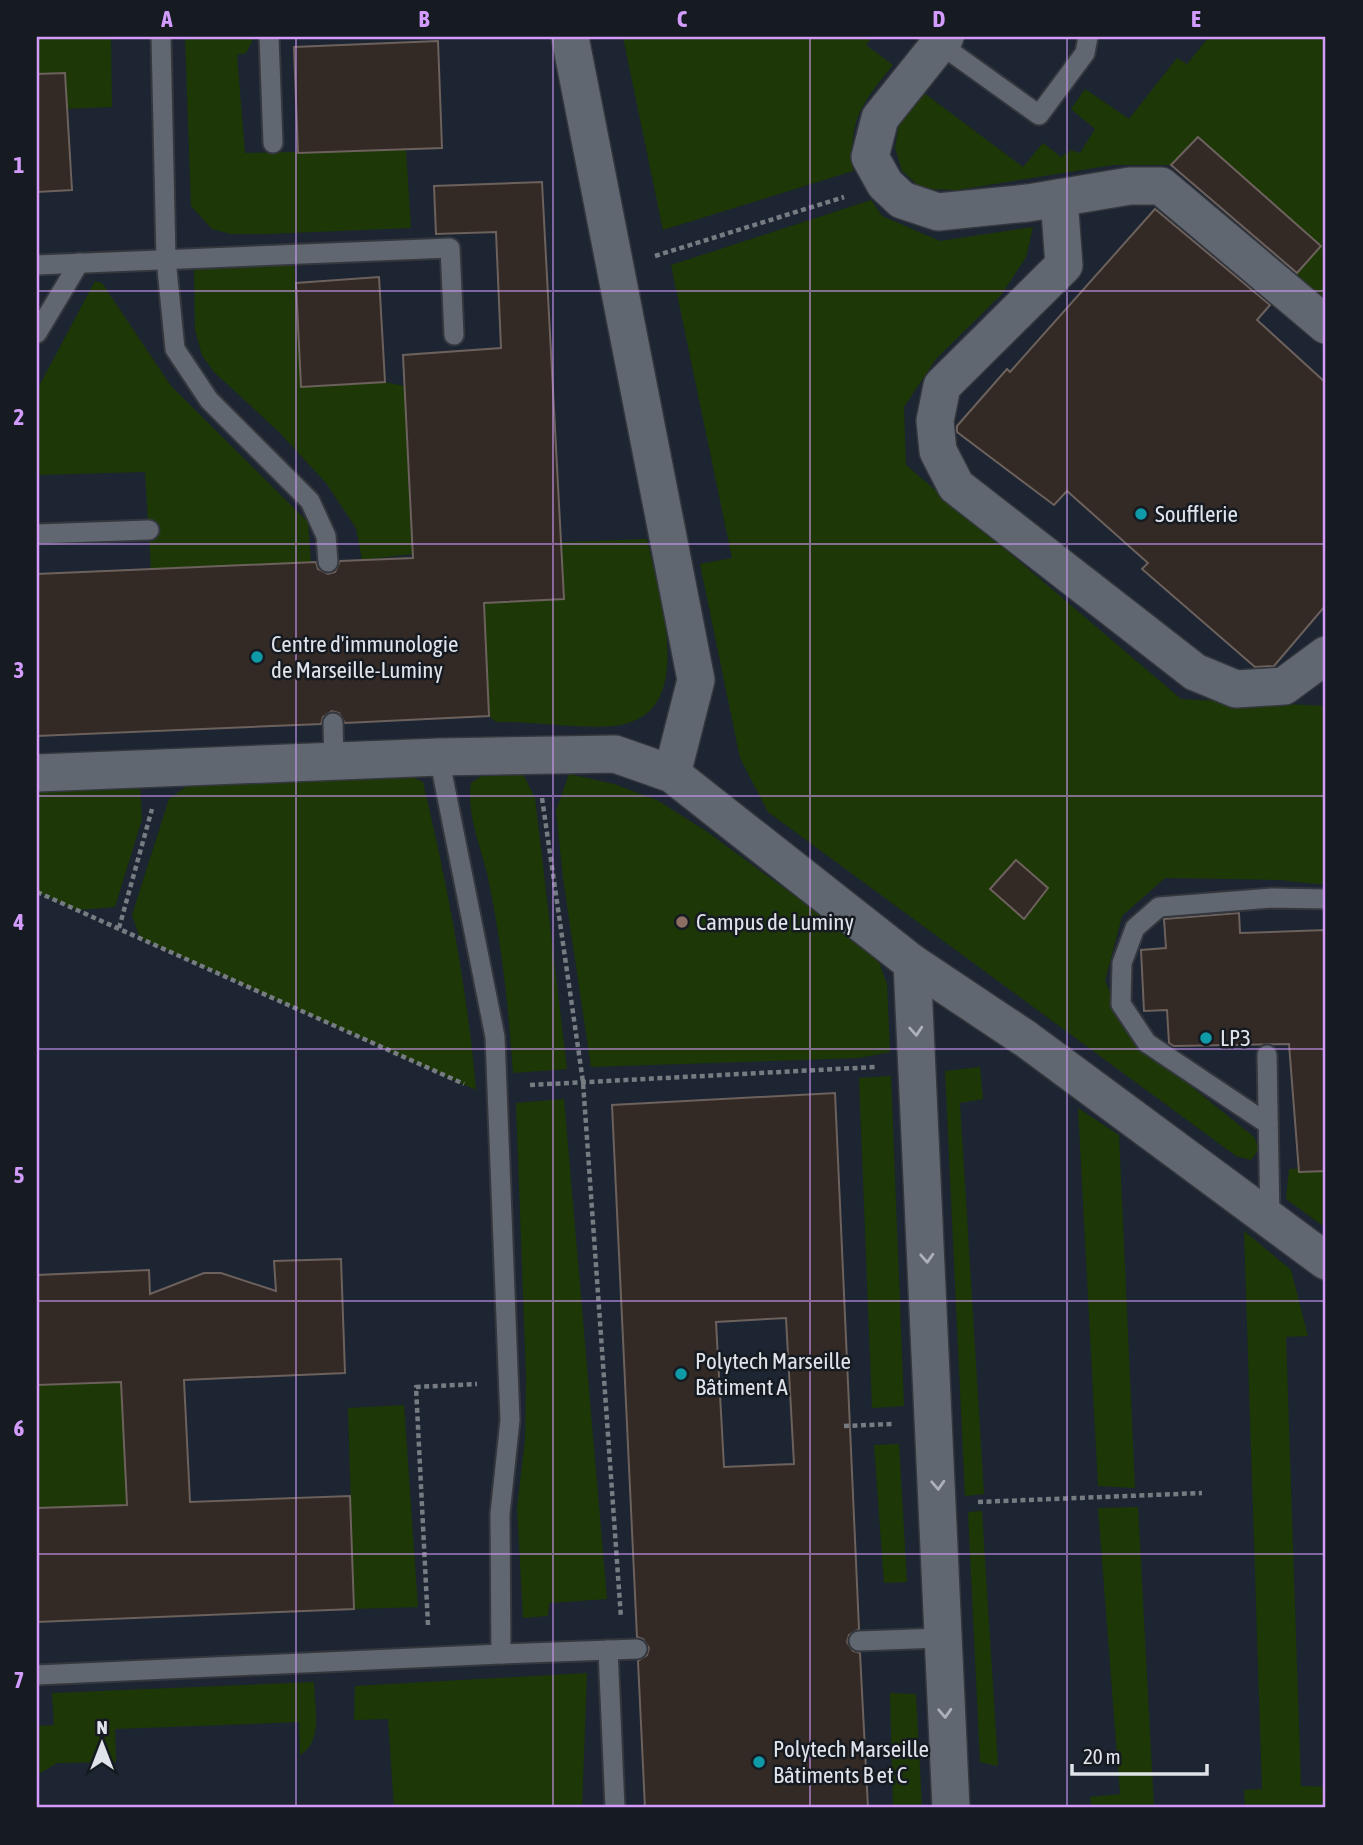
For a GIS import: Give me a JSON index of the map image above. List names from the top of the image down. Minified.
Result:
{"places":["Soufflerie","Centre d'immunologie de Marseille-Luminy","Campus de Luminy","LP3","Polytech Marseille Bâtiment A","Polytech Marseille Bâtiments B et C"],"scale_bar":"20 m","north":"top","grid":{"columns":["A","B","C","D","E"],"rows":["1","2","3","4","5","6","7"]}}
